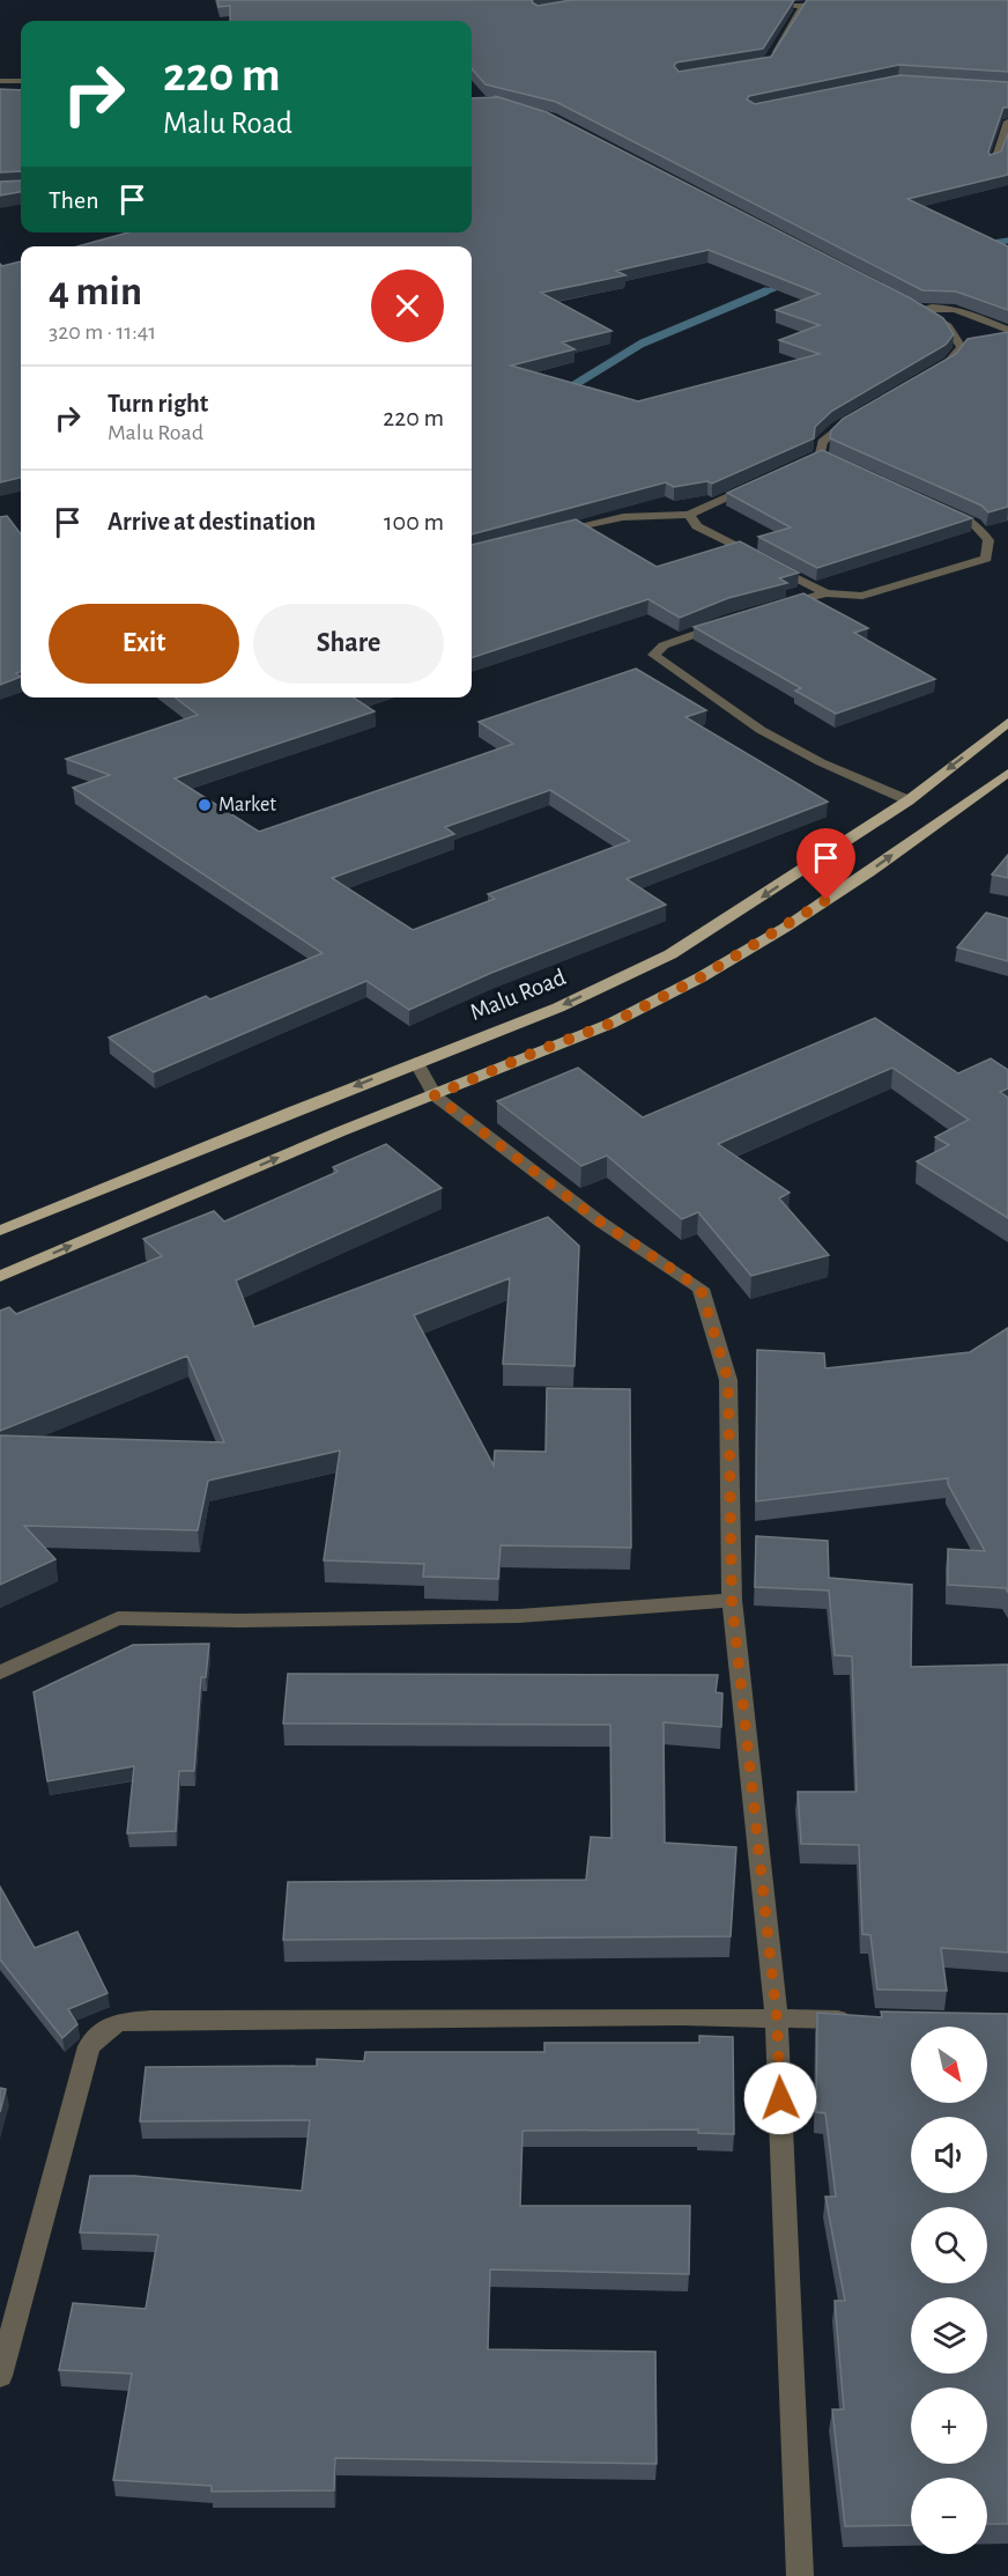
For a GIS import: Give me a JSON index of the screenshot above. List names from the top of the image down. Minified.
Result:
{"streets":{"main road":["Malu Road"]},"places":["Market"],"north":"bottom right","page":{"turn":["220 m","Malu Road"],"then":"Then","heading":["4 min","320 m · 11:41"],"list":[{"name":"Turn right","note":"Malu Road","value":"220 m"},{"name":"Arrive at destination","value":"100 m"}],"buttons":["Exit","Share"],"map_buttons":["+","−"]}}
